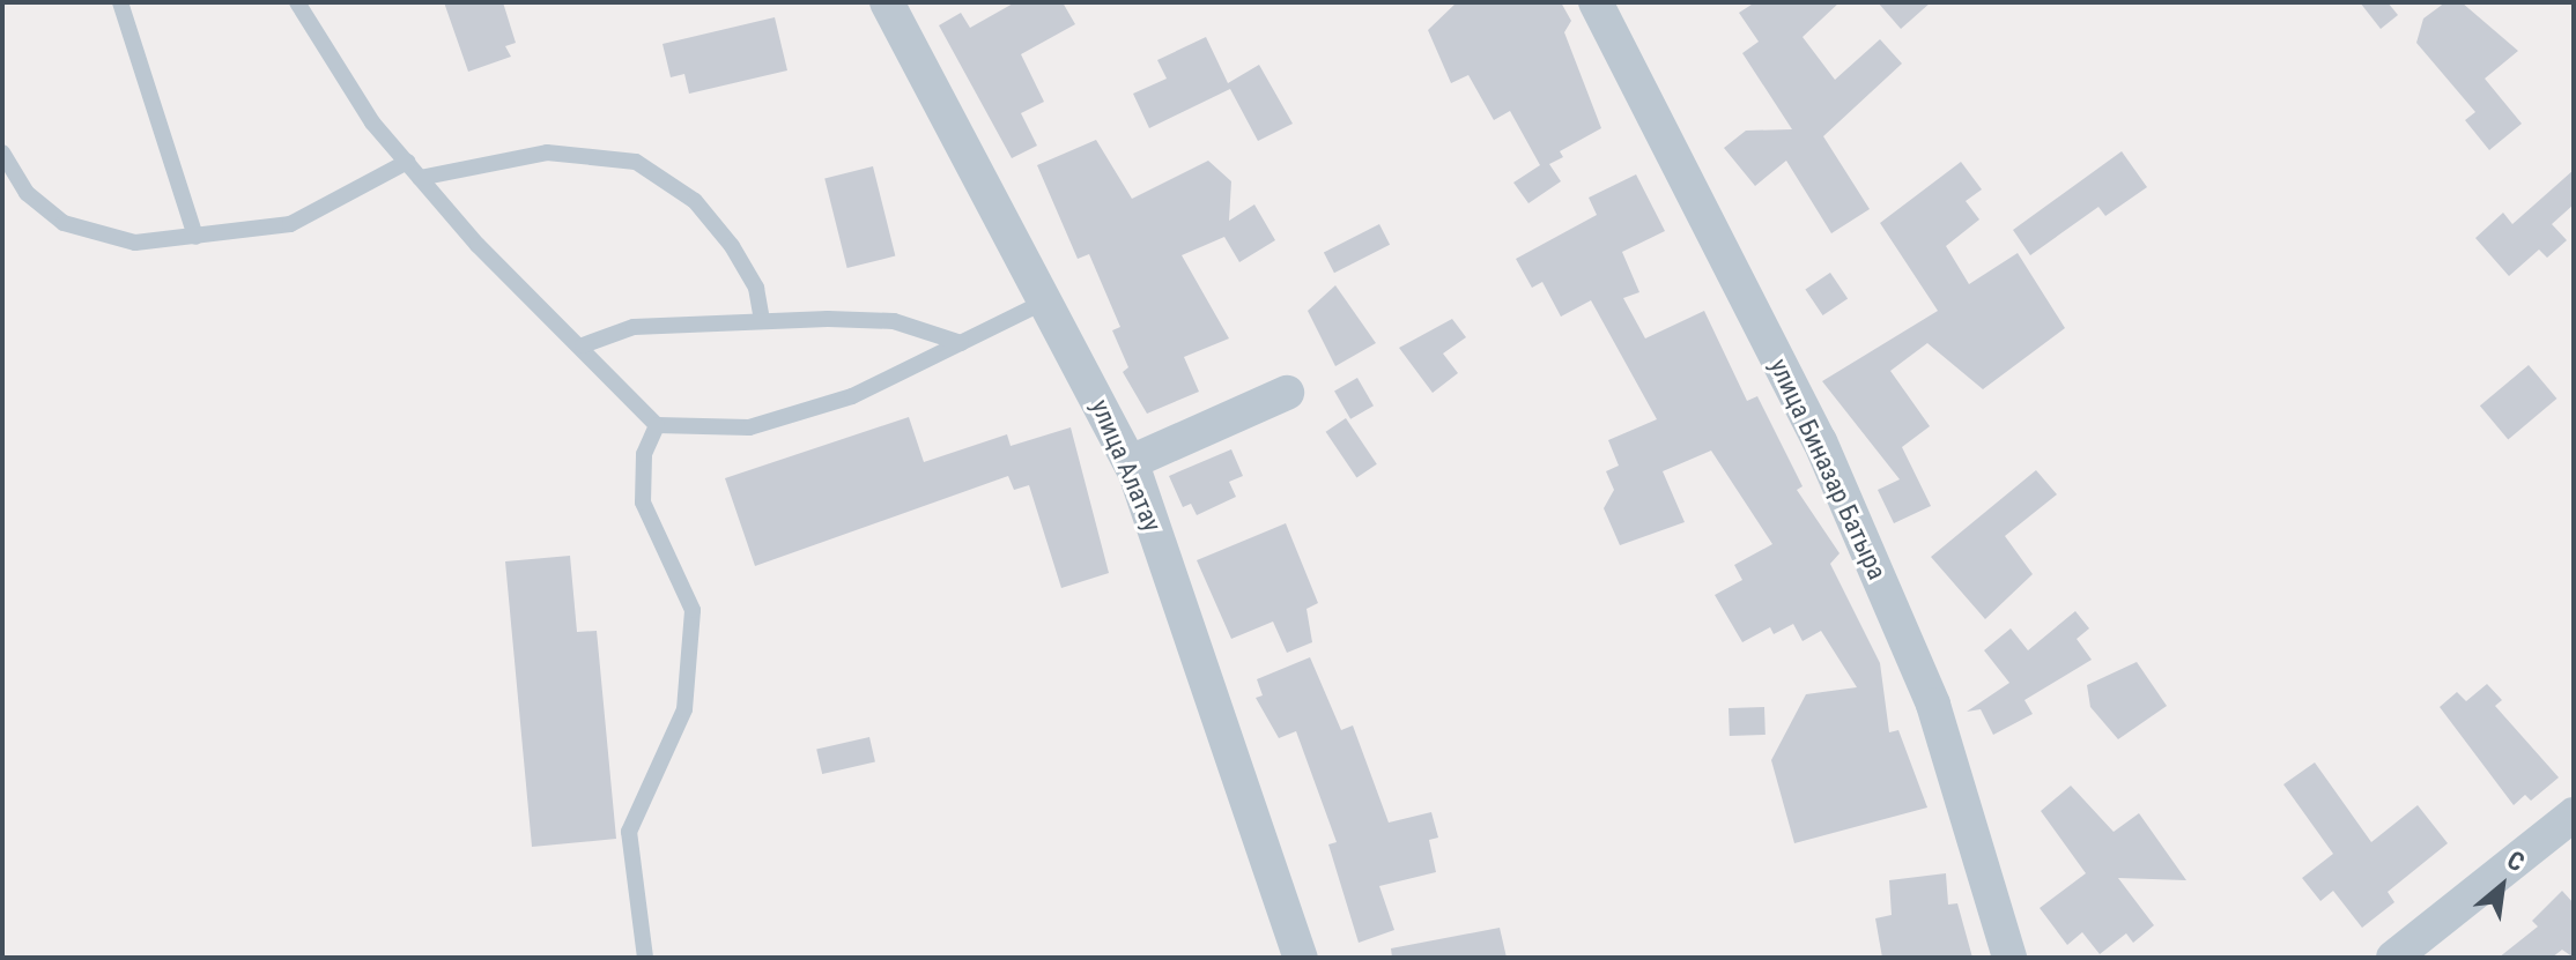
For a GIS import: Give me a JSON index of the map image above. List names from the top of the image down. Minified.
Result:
{"streets":{"street":["улица Алатау","улица Биназар Батыра"]},"north":"top right"}
